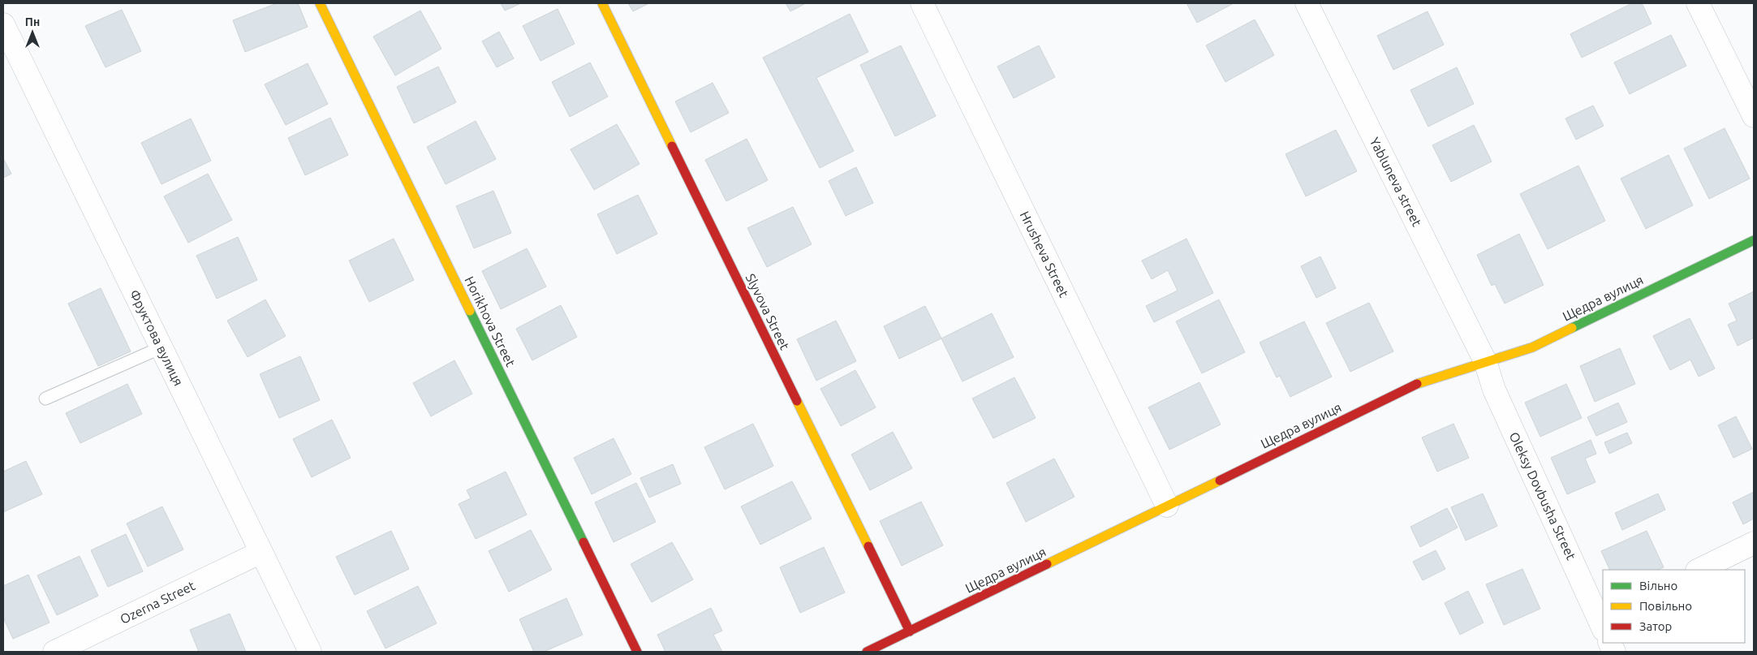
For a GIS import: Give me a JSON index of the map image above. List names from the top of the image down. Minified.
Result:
{"streets":{"street":["Yabluneva street","Hrusheva Street","Щедра вулиця","Slyvova Street","Horikhova Street","Фруктова вулиця","Oleksy Dovbusha Street","Ozerna Street"]},"crossings":[["Yabluneva street","Щедра вулиця"],["Yabluneva street","Oleksy Dovbusha Street"],["Hrusheva Street","Щедра вулиця"],["Щедра вулиця","Slyvova Street"],["Щедра вулиця","Oleksy Dovbusha Street"],["Фруктова вулиця","Ozerna Street"]],"legend":["Вільно","Повільно","Затор"],"north":"top"}
